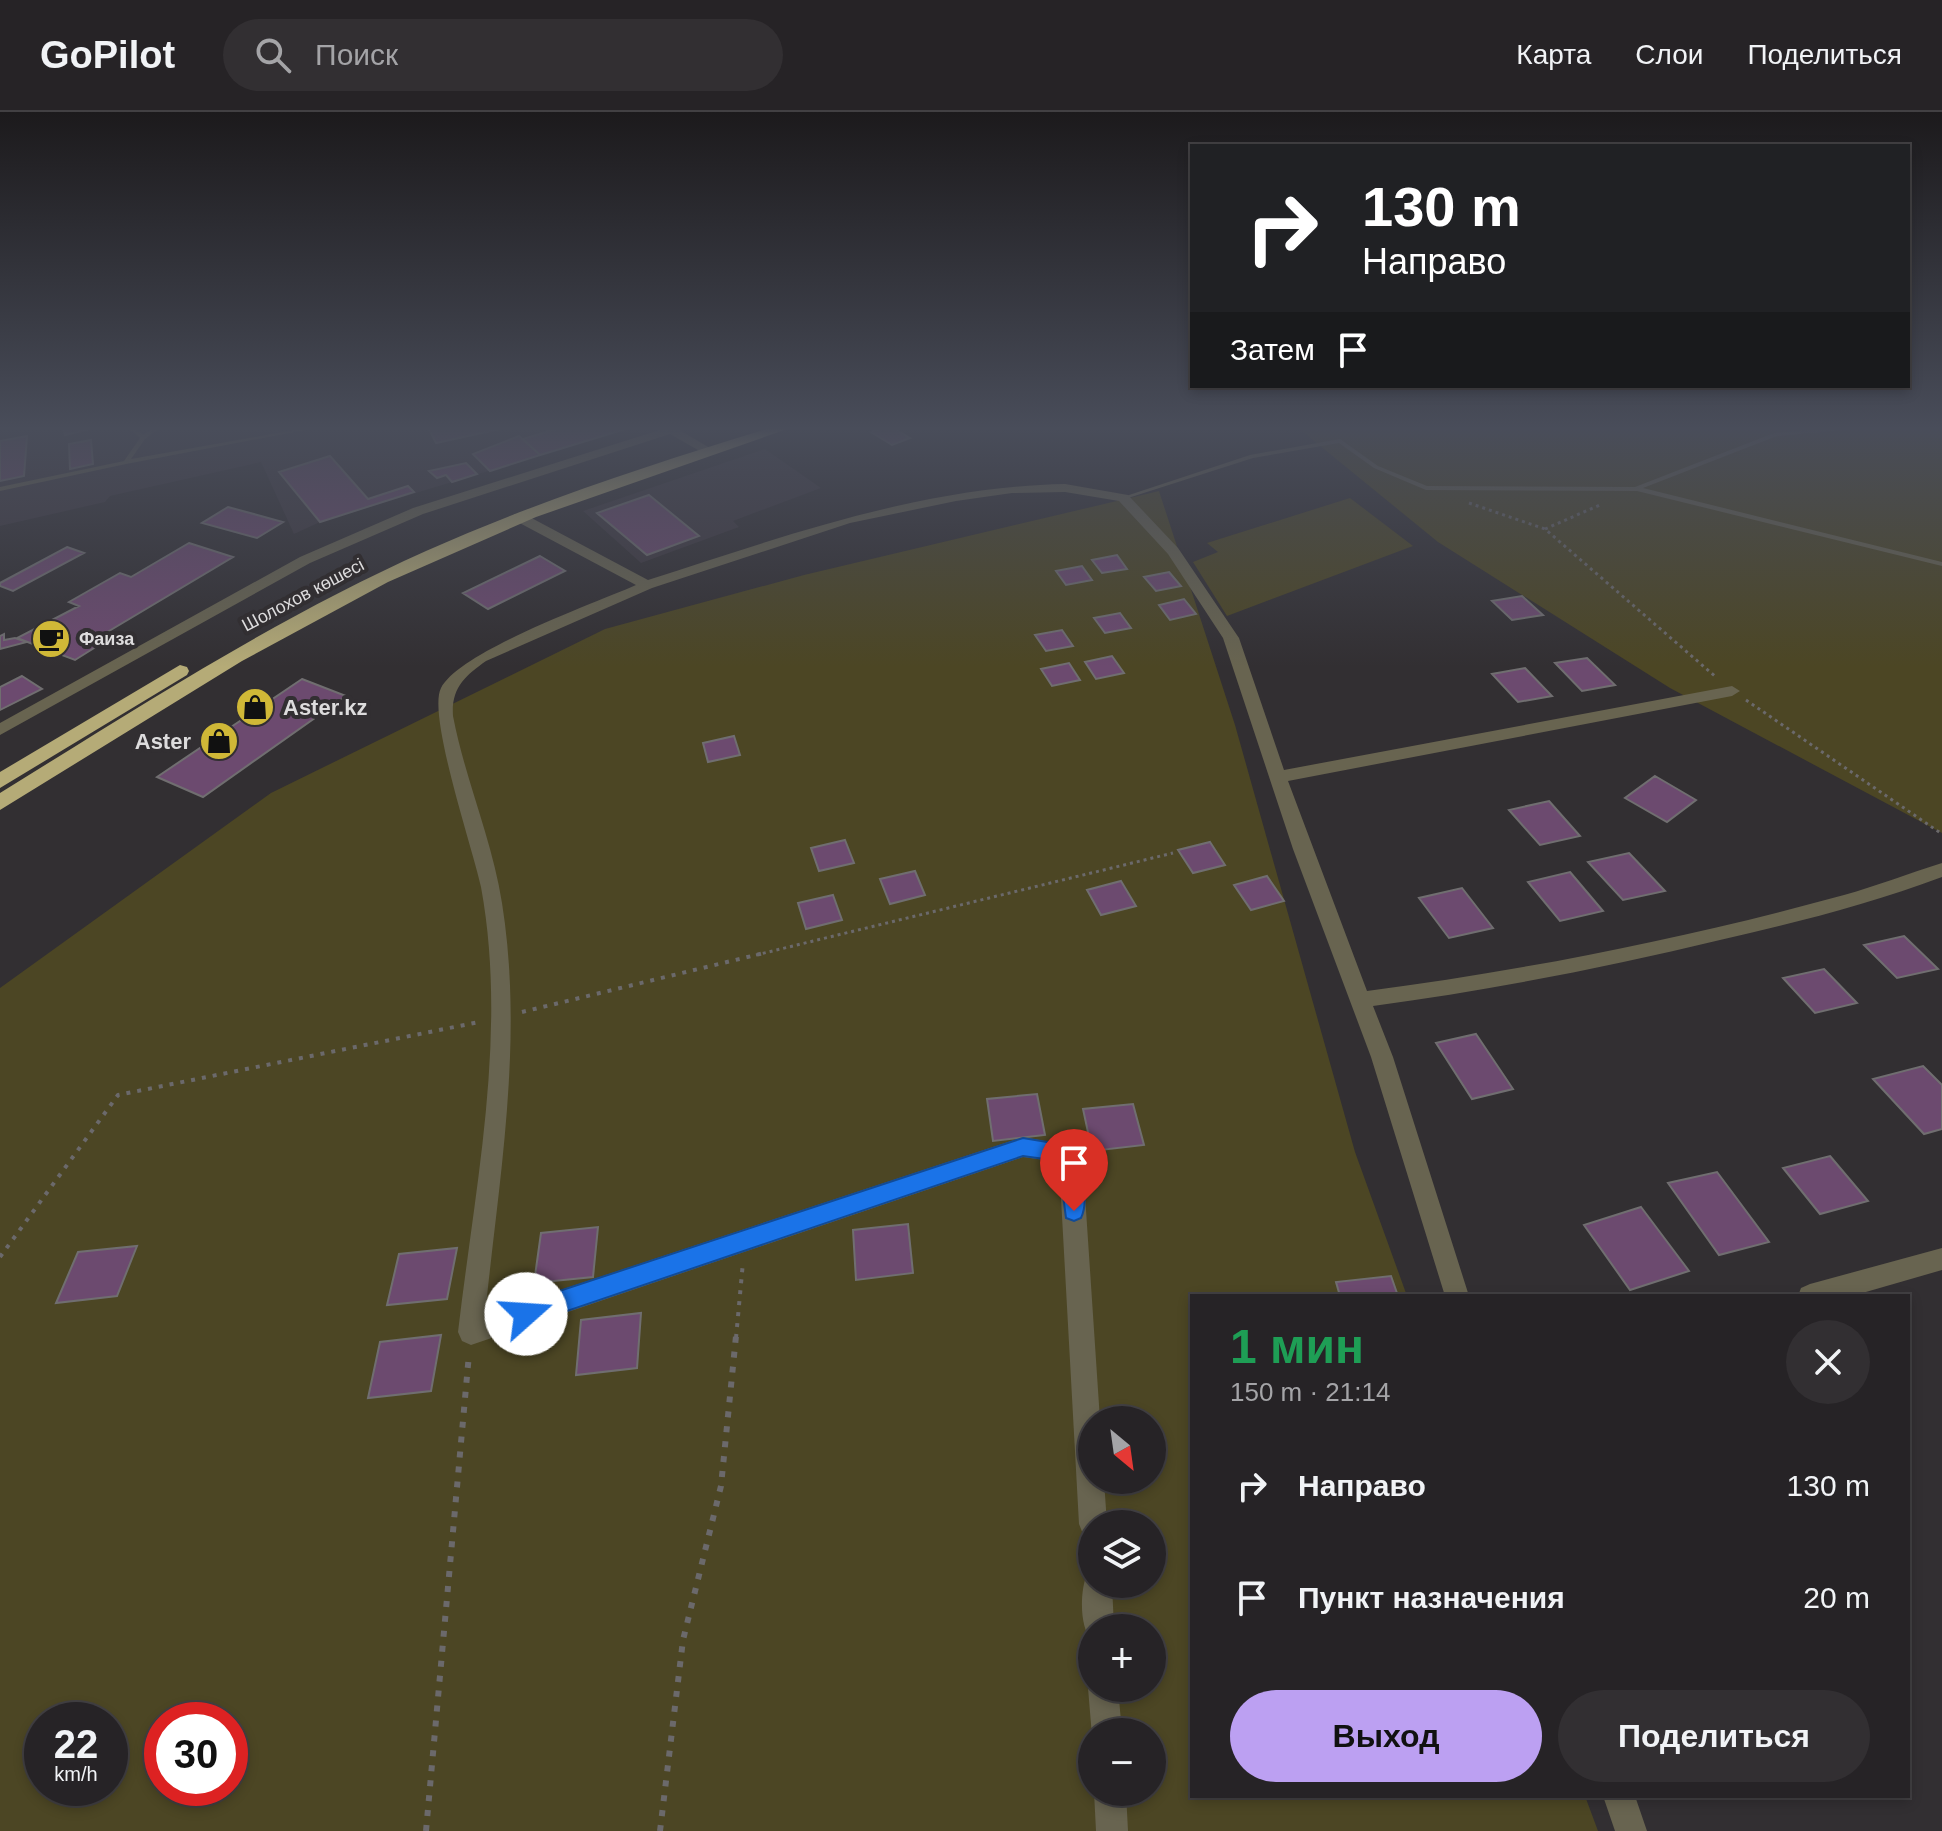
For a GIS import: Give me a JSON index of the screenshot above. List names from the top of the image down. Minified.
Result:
{"streets":{"highway":["Шолохов көшесі"]},"places":{"cafe":["Фаиза"],"shop":["Aster.kz","Aster"]},"north":"bottom right","page":{"header":"GoPilot","search":"Поиск","nav":["Карта","Слои","Поделиться"],"turn":["130 m","Направо"],"then":"Затем","heading":["1 мин","150 m · 21:14"],"map_buttons":["+","−"],"list":[{"name":"Направо","value":"130 m"},{"name":"Пункт назначения","value":"20 m"}],"buttons":["Выход","Поделиться"],"speed":"22 km/h","limit":"30"}}
